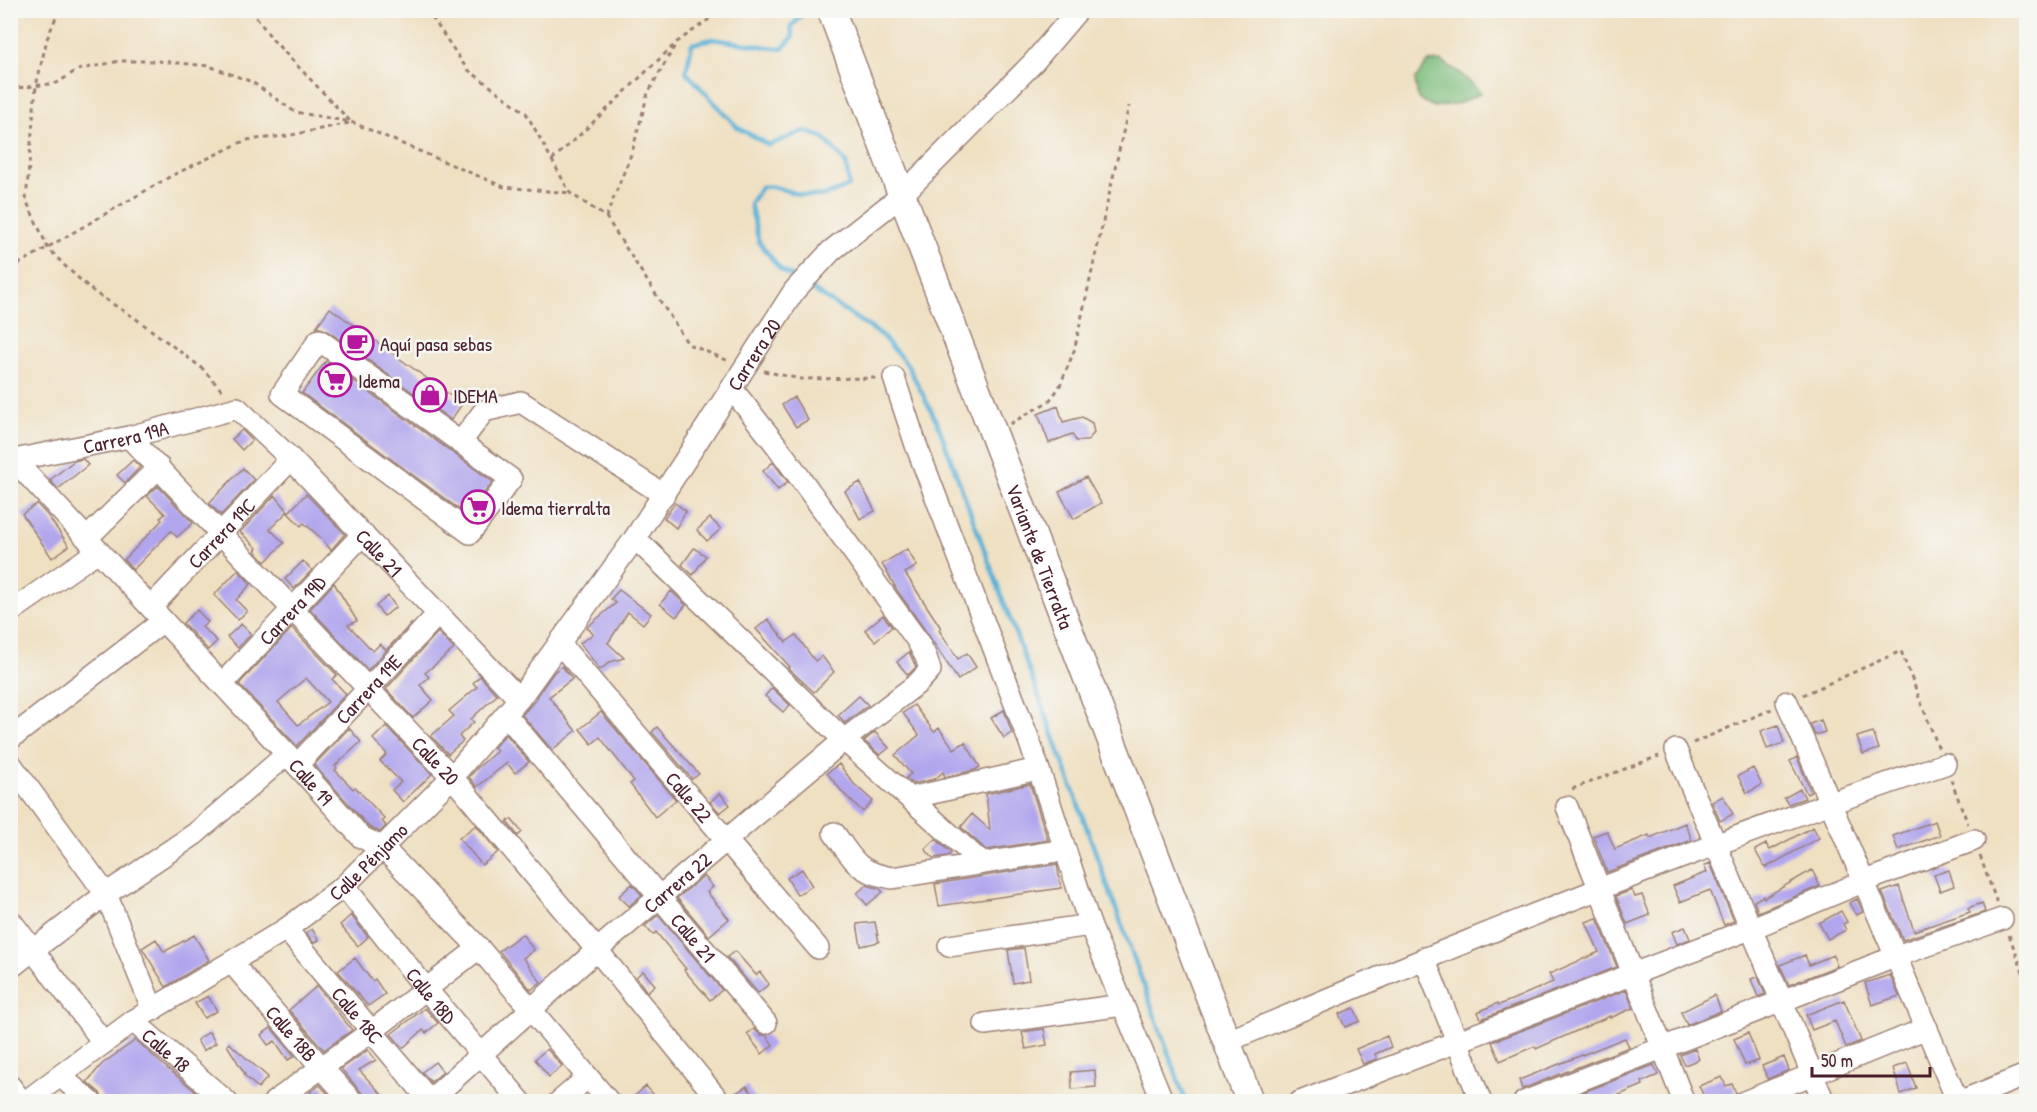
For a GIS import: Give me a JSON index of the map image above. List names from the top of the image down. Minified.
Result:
{"streets":{"main road":["Variante de Tierralta"],"street":["Carrera 20","Carrera 19A","Carrera 19C","Calle 21","Carrera 19D","Carrera 19E","Calle 20","Calle 19","Calle 22","Calle Pénjamo","Carrera 22","Calle 18D","Calle 18C","Calle 18B","Calle 18"]},"crossings":[["Carrera 20","Variante de Tierralta"],["Carrera 20","Calle Pénjamo"],["Carrera 20","Carrera 22"],["Carrera 19A","Calle 21"],["Carrera 19A","Calle 20"],["Carrera 19A","Calle 19"],["Carrera 19C","Calle 21"],["Carrera 19C","Calle 20"],["Carrera 19C","Calle 19"],["Calle 21","Carrera 19D"],["Calle 21","Carrera 19E"],["Calle 21","Calle Pénjamo"],["Calle 21","Carrera 22"],["Carrera 19D","Calle 20"],["Carrera 19D","Calle 19"],["Carrera 19E","Calle 20"],["Carrera 19E","Calle 19"],["Calle 20","Calle Pénjamo"],["Calle 20","Carrera 22"],["Calle 19","Calle Pénjamo"],["Calle 19","Carrera 22"],["Calle 22","Calle Pénjamo"],["Calle 22","Carrera 22"],["Calle Pénjamo","Calle 18D"],["Calle Pénjamo","Calle 18C"],["Calle Pénjamo","Calle 18B"],["Calle Pénjamo","Calle 18"],["Carrera 22","Calle 18D"],["Carrera 22","Calle 18C"]],"places":{"cafe":["Aquí pasa sebas"],"supermarket":["Idema","Idema tierralta"],"shop":["IDEMA"]},"scale_bar":"50 m"}
